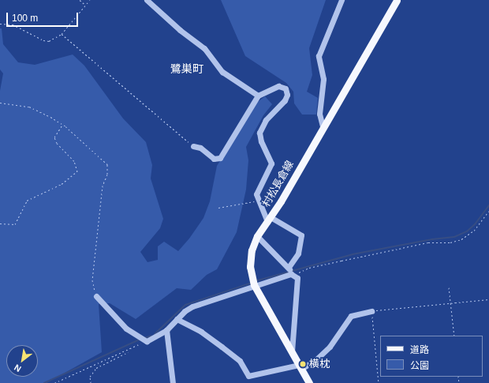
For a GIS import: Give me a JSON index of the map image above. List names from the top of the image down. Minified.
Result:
{"streets":{"main road":["村松長倉線"]},"districts":["鷺巣町"],"places":["横枕"],"legend":["道路","公園"],"scale_bar":"100 m","north":"bottom left"}
